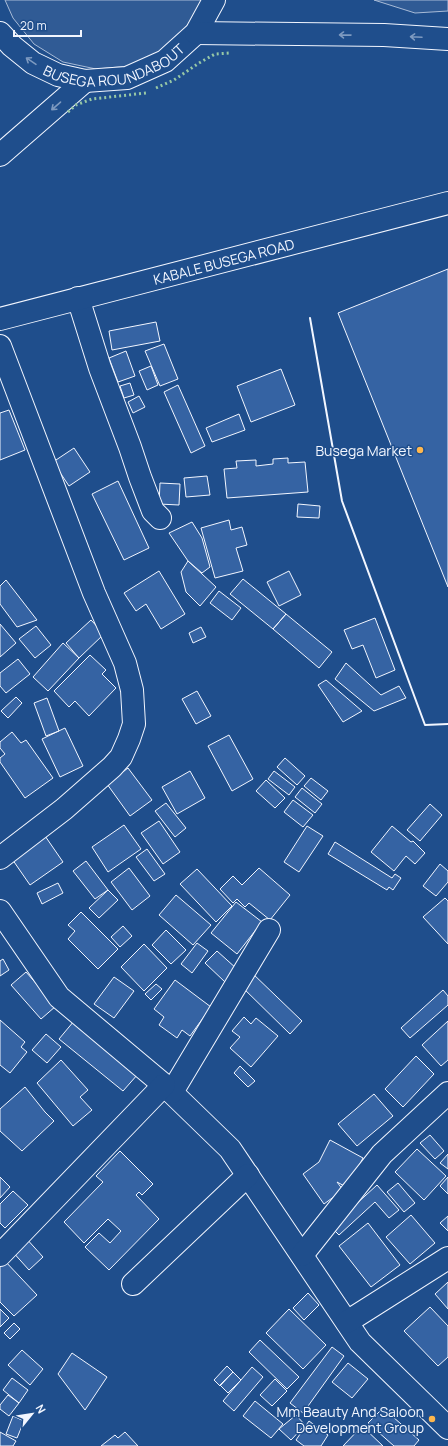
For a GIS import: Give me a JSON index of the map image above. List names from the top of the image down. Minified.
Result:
{"streets":{"main road":["BUSEGA ROUNDABOUT","KABALE BUSEGA ROAD"]},"one_way":["BUSEGA ROUNDABOUT"],"places":["Busega Market","Mm Beauty And Saloon Development Group"],"scale_bar":"20 m","north":"top right"}
